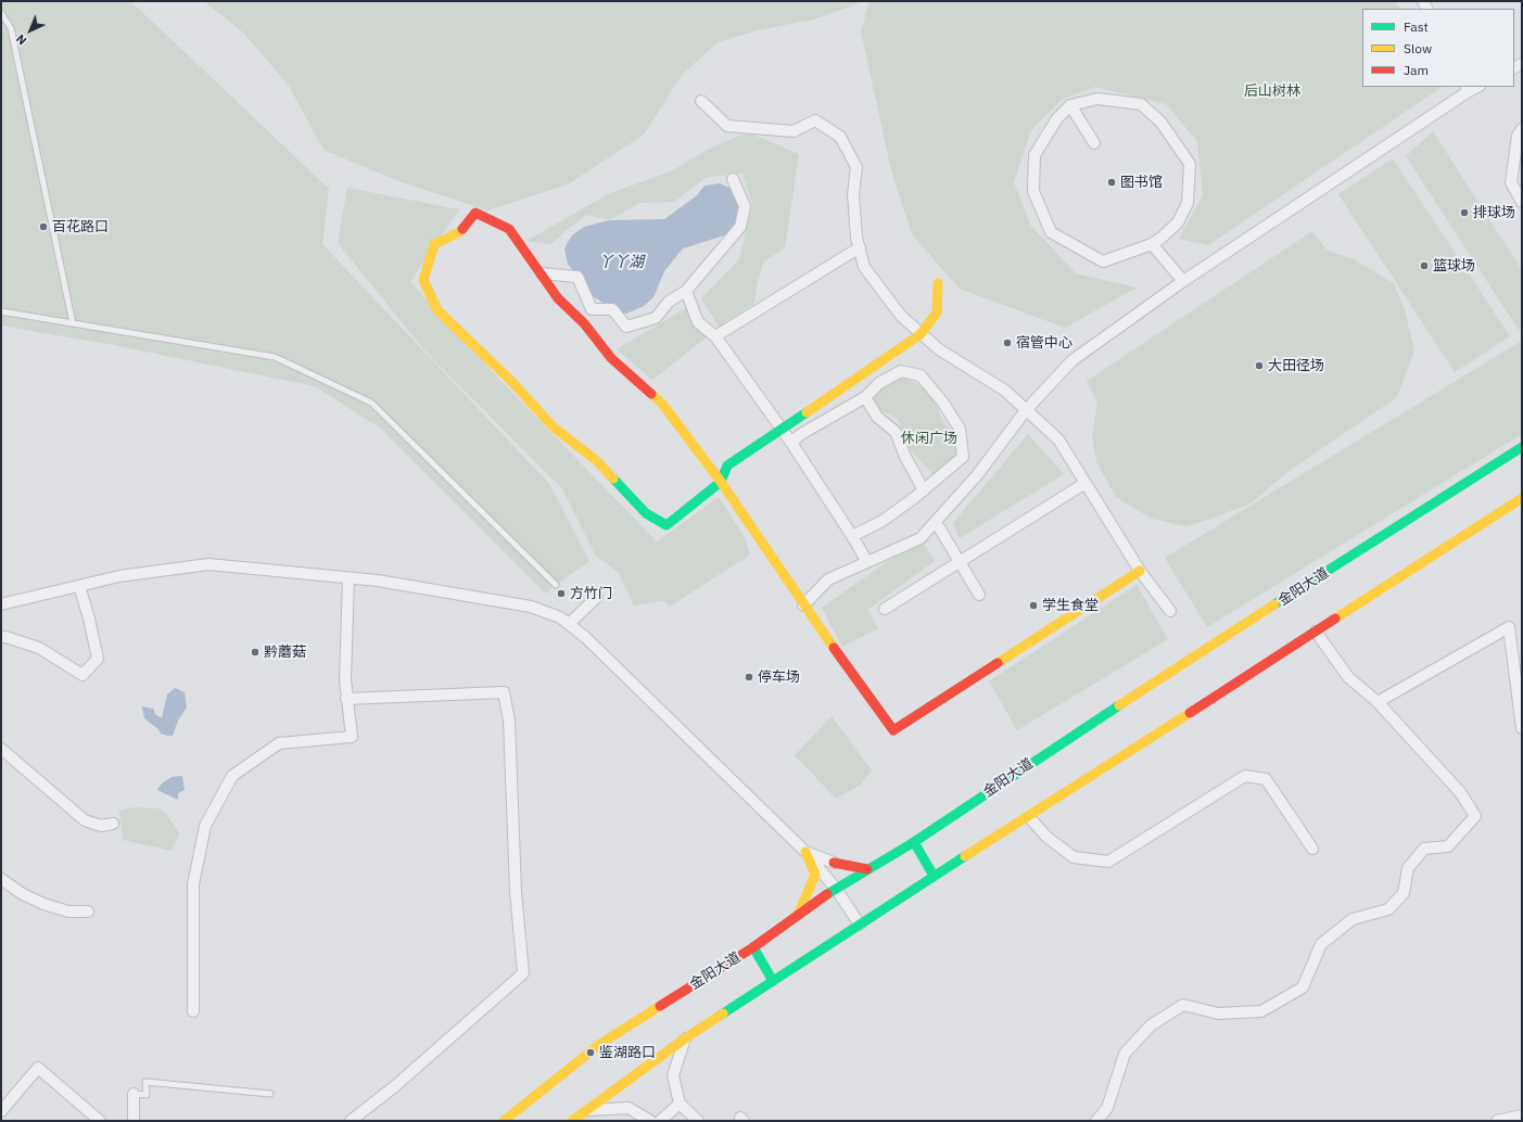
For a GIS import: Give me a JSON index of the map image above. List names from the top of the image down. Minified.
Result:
{"streets":{"main road":["金阳大道"]},"water":["丫丫湖"],"parks":["后山树林","休闲广场"],"places":["图书馆","排球场","百花路口","篮球场","宿管中心","大田径场","方竹门","学生食堂","黔蘑菇","停车场","鉴湖路口"],"legend":["Fast","Slow","Jam"],"north":"bottom left"}
